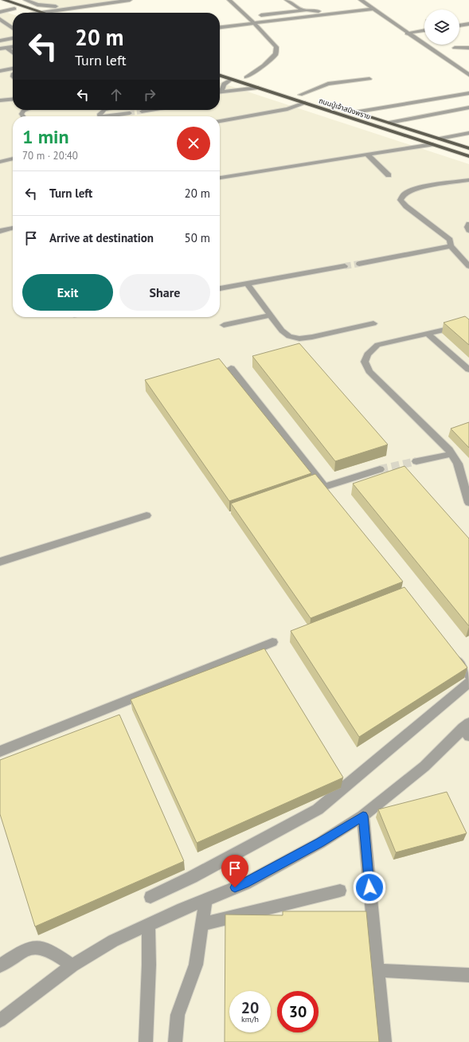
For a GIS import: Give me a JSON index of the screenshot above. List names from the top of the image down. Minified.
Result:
{"streets":{"main road":["ถนนปู่เจ้าสมิงพราย"]},"page":{"turn":["20 m","Turn left"],"heading":["1 min","70 m · 20:40"],"list":[{"name":"Turn left","value":"20 m"},{"name":"Arrive at destination","value":"50 m"}],"buttons":["Exit","Share"],"speed":"20 km/h","limit":"30"}}
